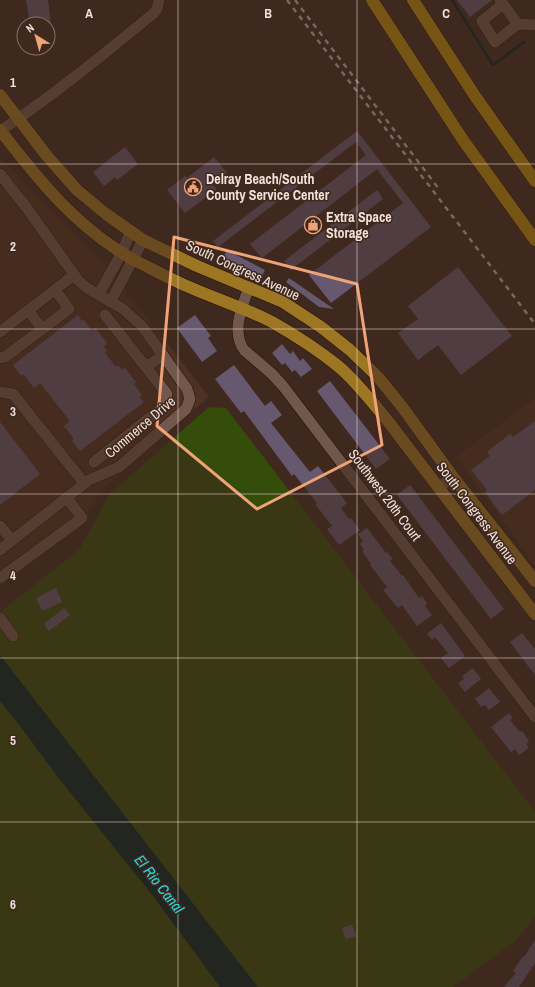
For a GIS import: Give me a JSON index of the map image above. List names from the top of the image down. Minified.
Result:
{"streets":{"main road":["South Congress Avenue"],"street":["Commerce Drive","Southwest 20th Court"]},"crossings":[["South Congress Avenue","Southwest 20th Court"]],"water":["El Rio Canal"],"places":{"public building":["Delray Beach/South County Service Center"],"shop":["Extra Space Storage"]},"north":"top left","grid":{"columns":["A","B","C"],"rows":["1","2","3","4","5","6"]}}
